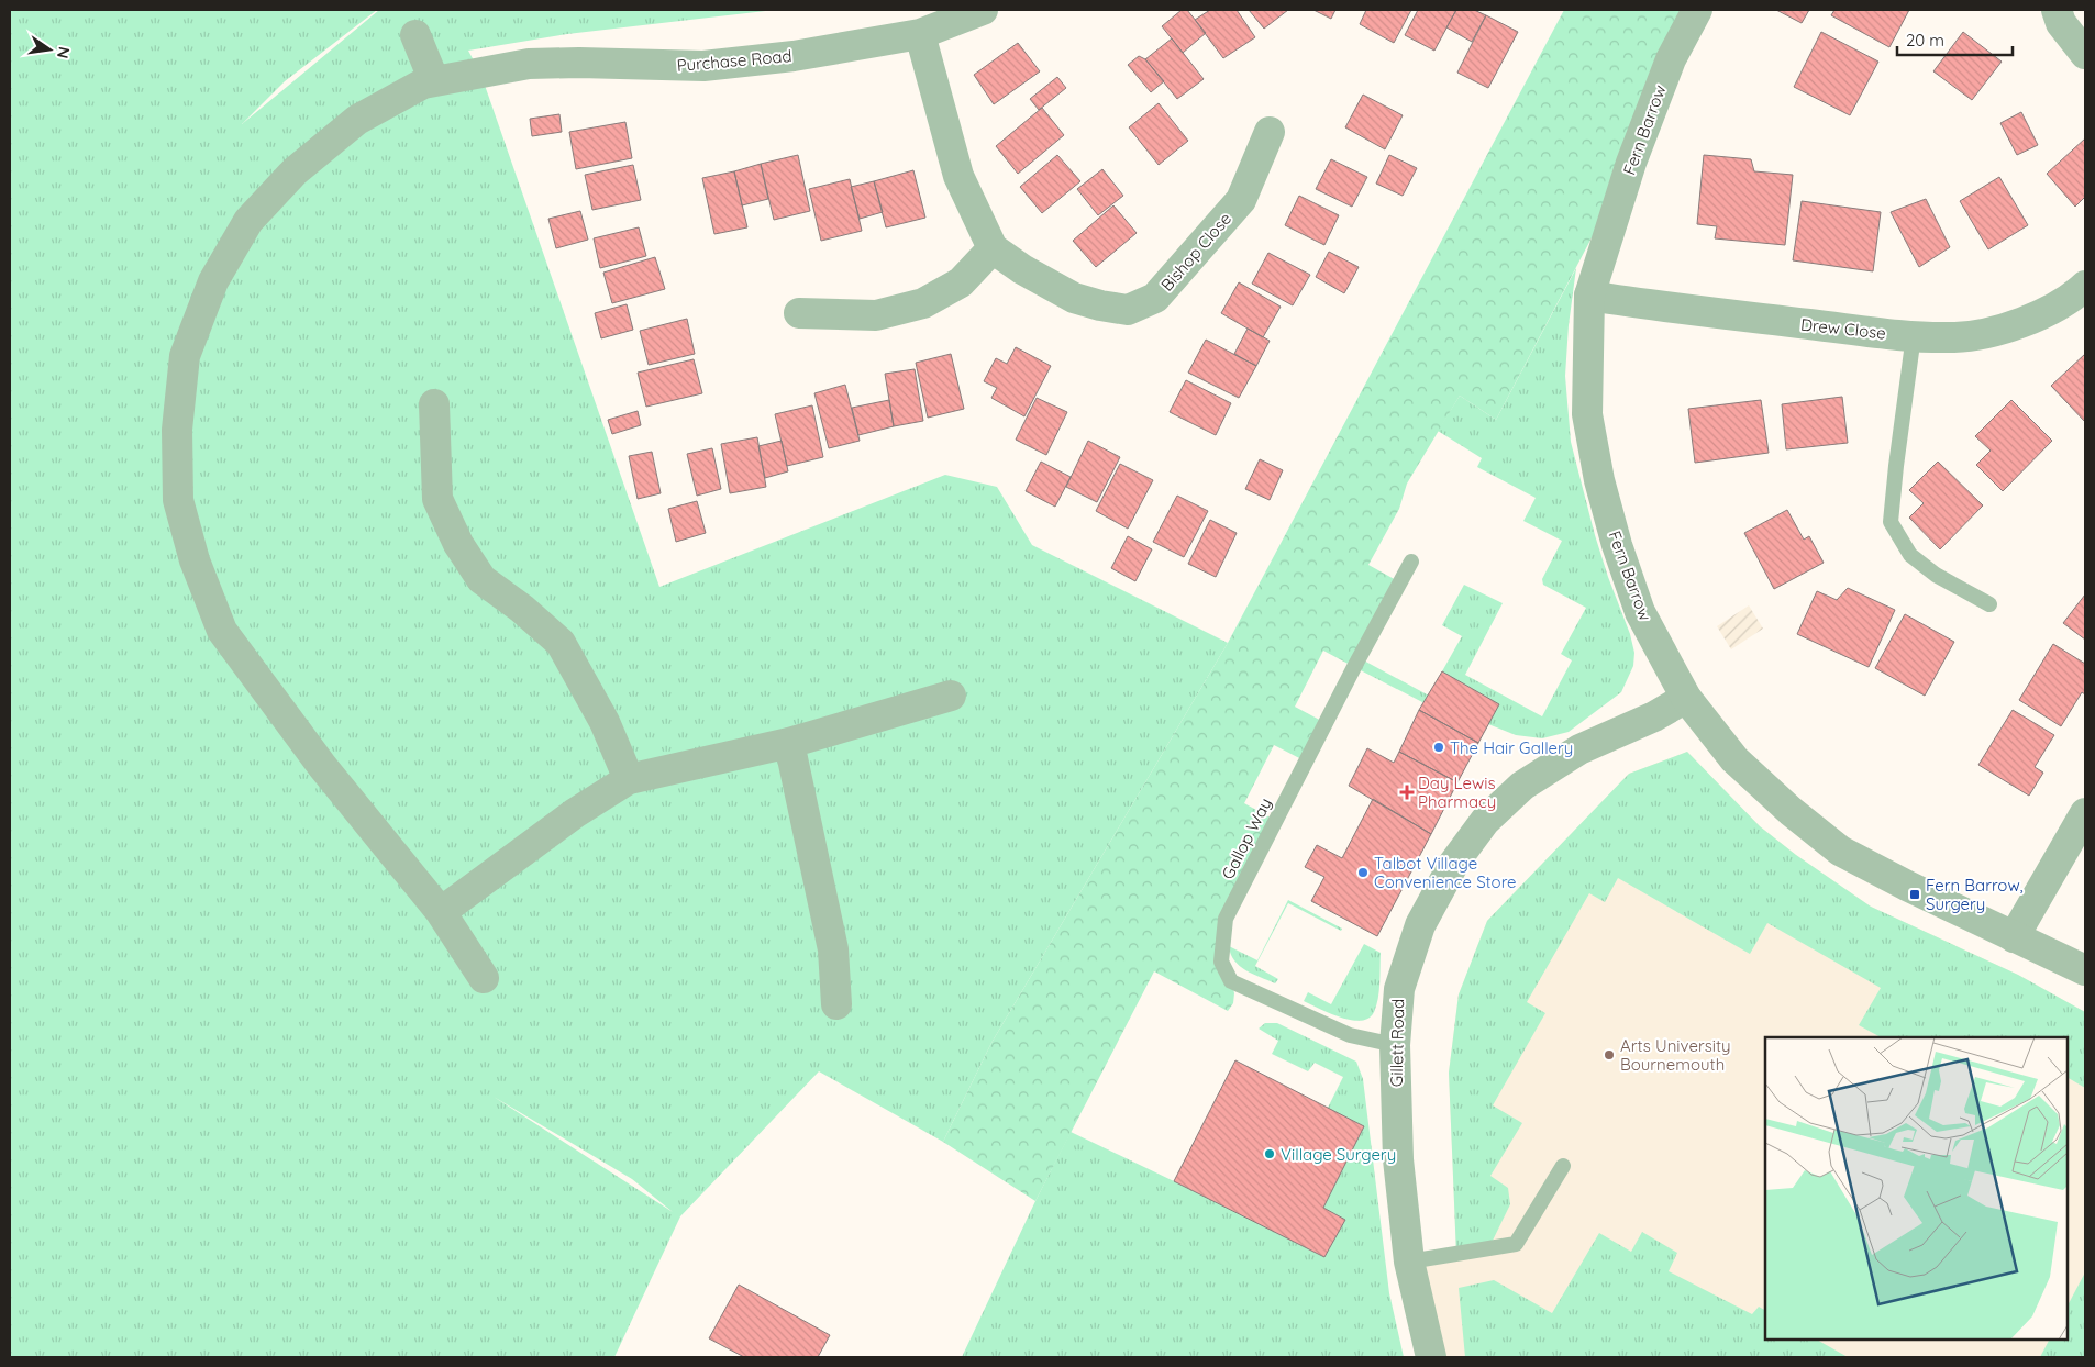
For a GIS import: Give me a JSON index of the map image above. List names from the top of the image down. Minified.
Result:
{"streets":{"street":["Purchase Road","Fern Barrow","Bishop Close","Drew Close","Gillett Road"],"lane":["Gallop Way"]},"crossings":[["Purchase Road","Bishop Close"],["Fern Barrow","Drew Close"],["Fern Barrow","Gillett Road"],["Gallop Way","Gillett Road"]],"places":{"other":["The Hair Gallery","Talbot Village Convenience Store","Arts University Bournemouth","Village Surgery"],"health":["Day Lewis Pharmacy"],"transit":["Fern Barrow, Surgery"]},"scale_bar":"20 m","north":"right"}
